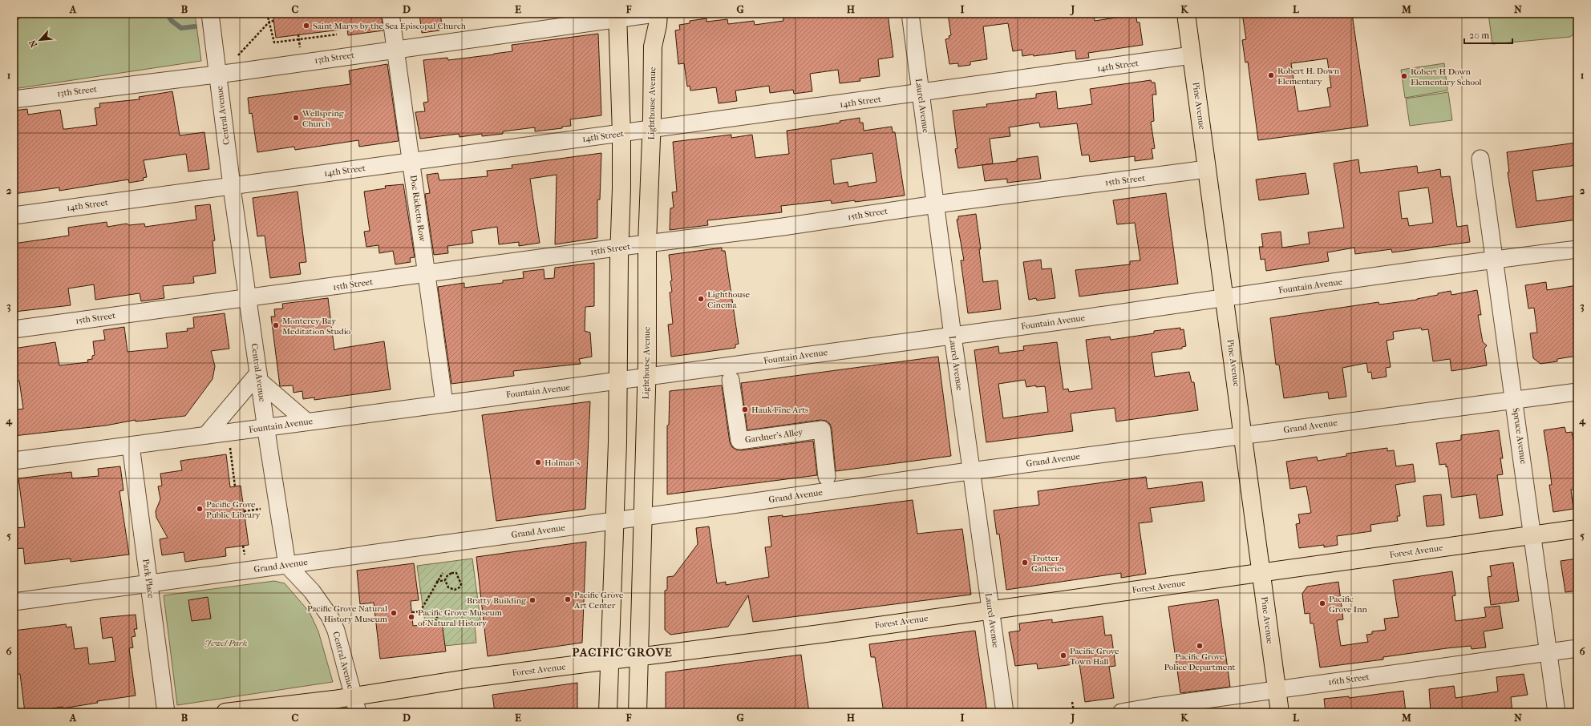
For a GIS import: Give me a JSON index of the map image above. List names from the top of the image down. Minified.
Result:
{"streets":{"main road":["Lighthouse Avenue","Pine Avenue","Forest Avenue"],"street":["13th Street","14th Street","Laurel Avenue","Central Avenue","15th Street","Doc Ricketts Row","Fountain Avenue","Grand Avenue","Gardner's Alley","Spruce Avenue","Park Place","16th Street"]},"crossings":[["13th Street","Central Avenue"],["13th Street","Doc Ricketts Row"],["14th Street","Lighthouse Avenue"],["14th Street","Laurel Avenue"],["14th Street","Pine Avenue"],["14th Street","Central Avenue"],["14th Street","Doc Ricketts Row"],["Lighthouse Avenue","15th Street"],["Lighthouse Avenue","Fountain Avenue"],["Lighthouse Avenue","Grand Avenue"],["Lighthouse Avenue","Forest Avenue"],["Laurel Avenue","15th Street"],["Laurel Avenue","Fountain Avenue"],["Laurel Avenue","Grand Avenue"],["Laurel Avenue","Forest Avenue"],["Pine Avenue","15th Street"],["Pine Avenue","Fountain Avenue"],["Pine Avenue","Grand Avenue"],["Pine Avenue","Forest Avenue"],["Pine Avenue","16th Street"],["Central Avenue","15th Street"],["Central Avenue","Fountain Avenue"],["Central Avenue","Grand Avenue"],["Central Avenue","Forest Avenue"],["15th Street","Doc Ricketts Row"],["Doc Ricketts Row","Fountain Avenue"],["Fountain Avenue","Spruce Avenue"],["Fountain Avenue","Park Place"],["Grand Avenue","Spruce Avenue"],["Grand Avenue","Park Place"],["Spruce Avenue","Forest Avenue"],["Spruce Avenue","16th Street"]],"districts":["PACIFIC GROVE"],"parks":["Jewel Park"],"places":["Saint Marys by the Sea Episcopal Church","Robert H. Down Elementary","Robert H Down Elementary School","Wellspring Church","Lighthouse Cinema","Monterey Bay Meditation Studio","Hauk Fine Arts","Holman's","Pacific Grove Public Library","Trotter Galleries","Pacific Grove Art Center","Bratty Building","Pacific Grove Inn","Pacific Grove Natural History Museum","Pacific Grove Museum of Natural History","Pacific Grove Police Department","Pacific Grove Town Hall"],"scale_bar":"20 m","north":"bottom left","grid":{"columns":["A","B","C","D","E","F","G","H","I","J","K","L","M","N"],"rows":["1","2","3","4","5","6"]}}
